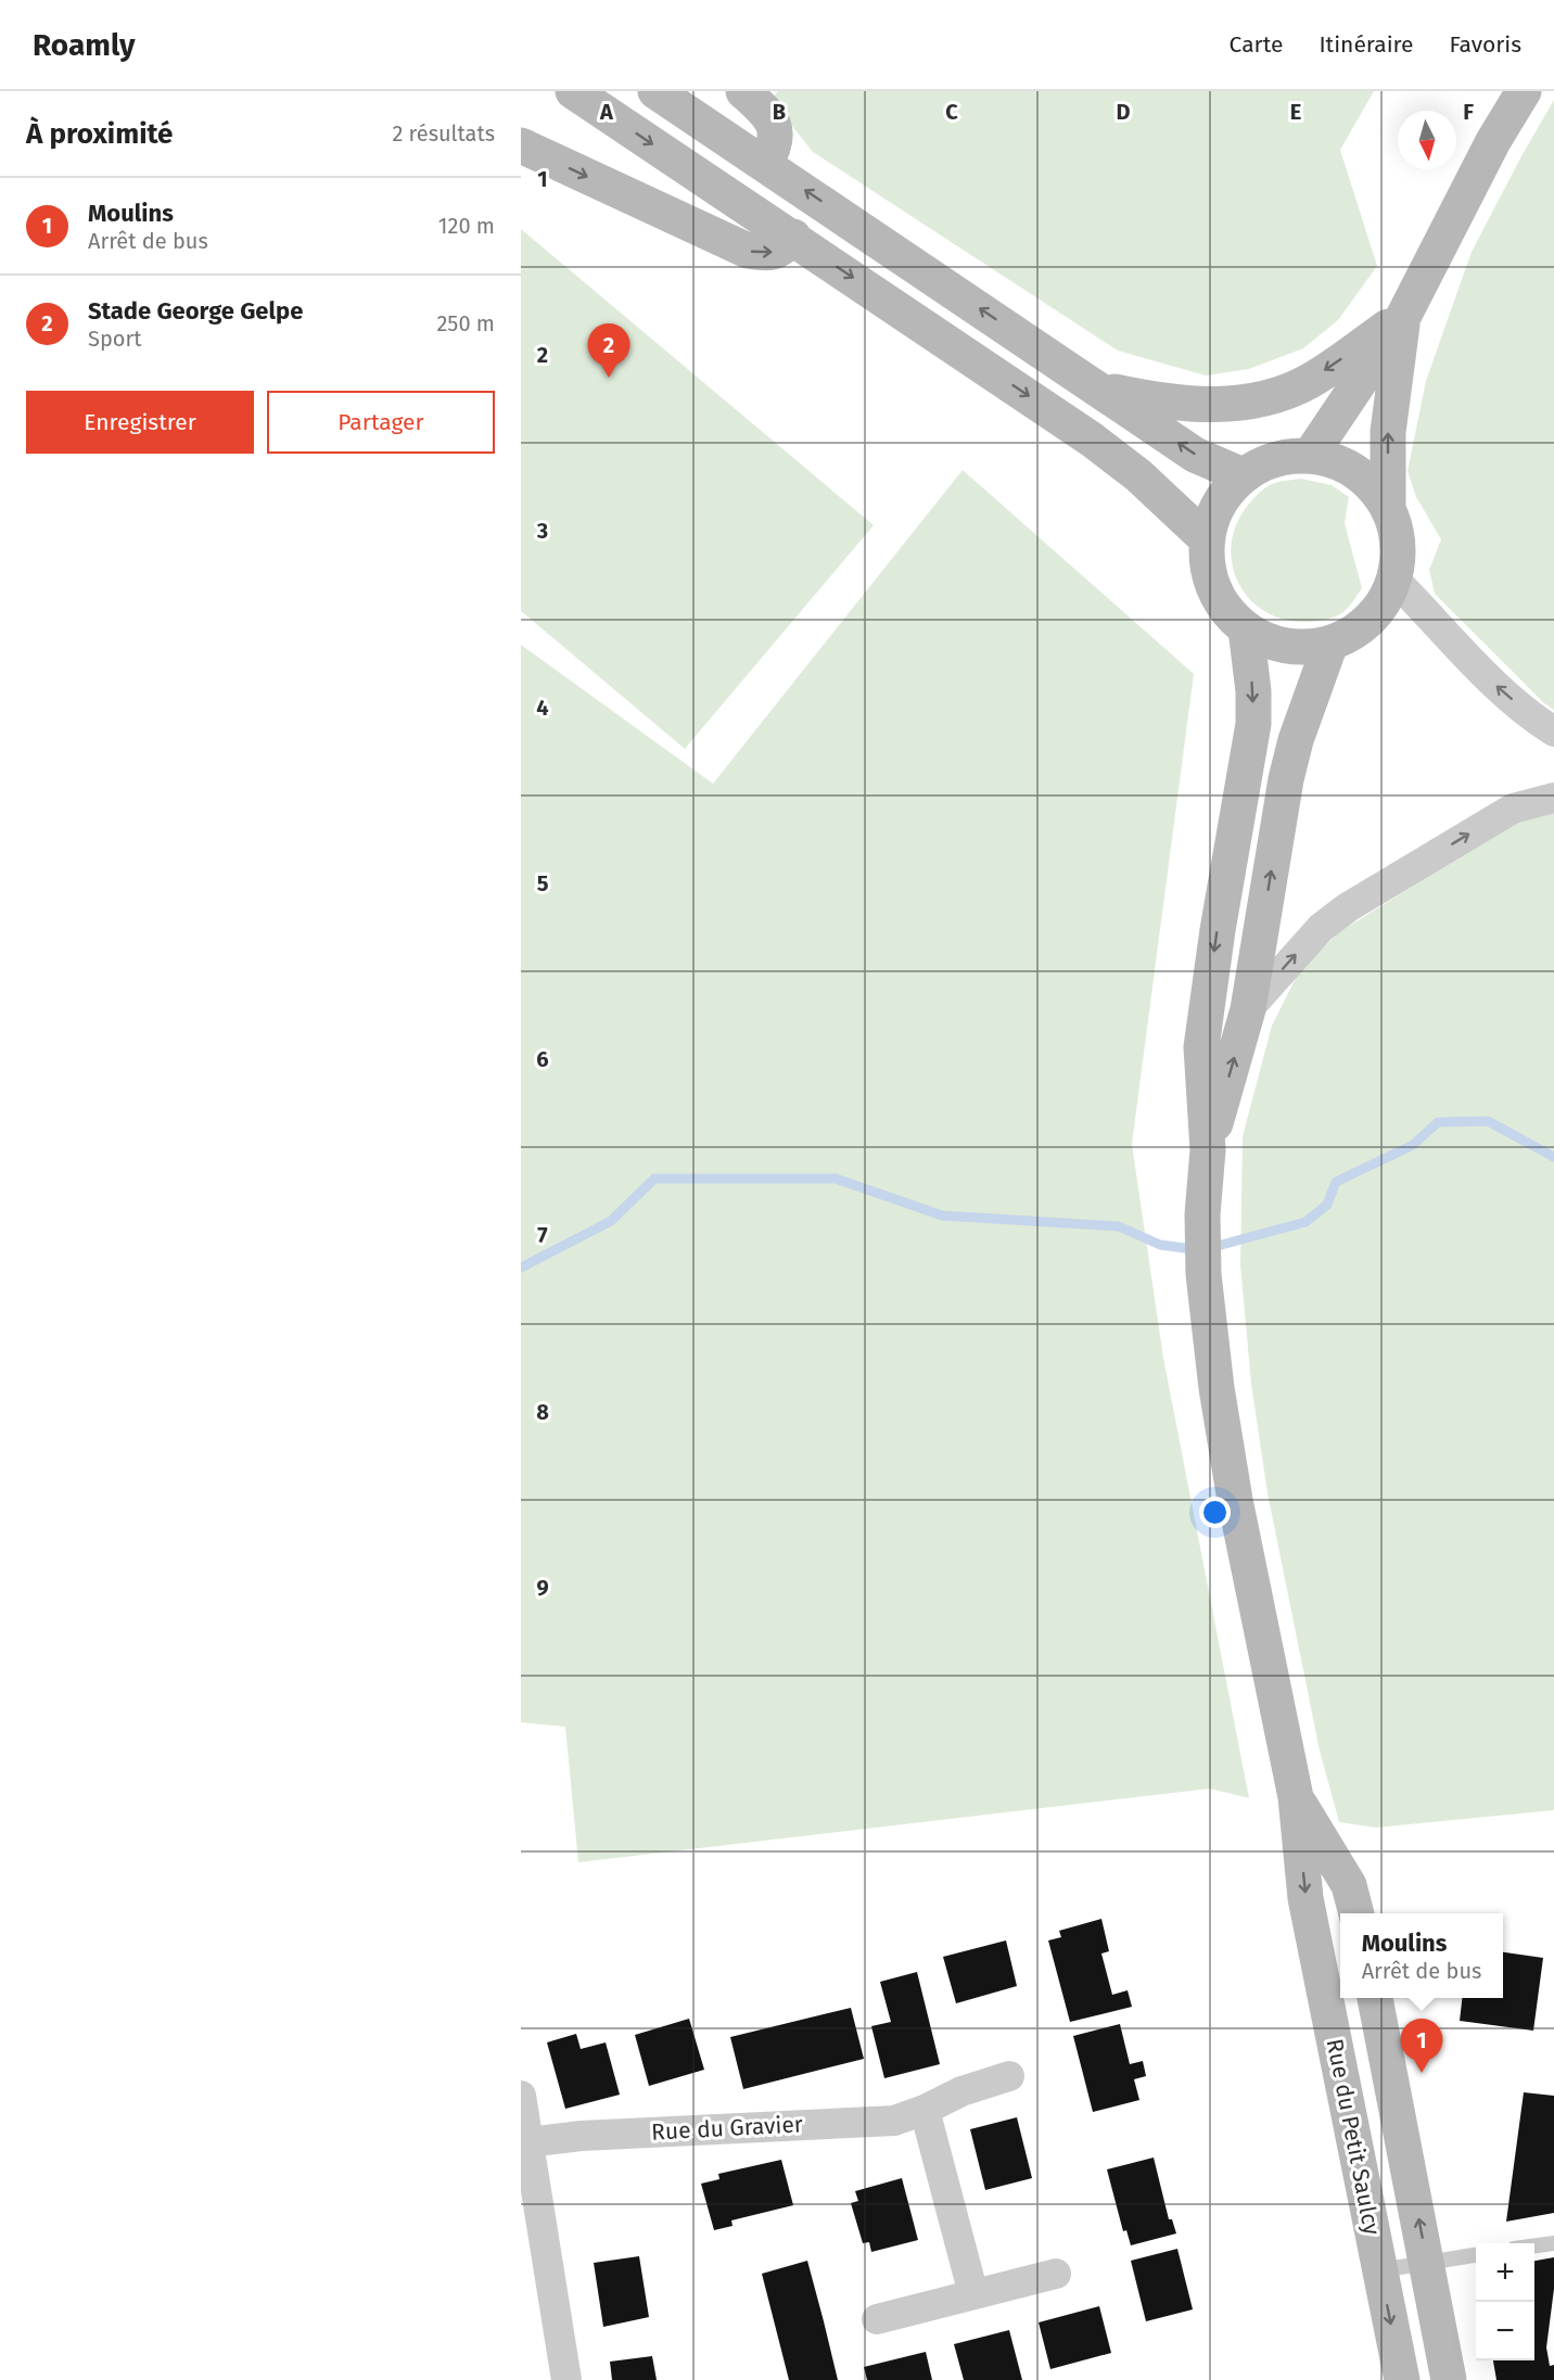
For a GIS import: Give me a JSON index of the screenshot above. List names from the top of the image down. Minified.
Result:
{"streets":{"main road":["Rue du Petit Saulcy"],"street":["Rue du Gravier"]},"north":"bottom","page":{"header":"Roamly","nav":["Carte","Itinéraire","Favoris"],"heading":["À proximité","2 résultats"],"list":[{"mark":"1","name":"Moulins","note":"Arrêt de bus","value":"120 m"},{"mark":"2","name":"Stade George Gelpe","note":"Sport","value":"250 m"}],"pins":["2","1"],"buttons":["Enregistrer","Partager"],"popup":["Moulins","Arrêt de bus"],"map_buttons":["+","−"]},"grid":{"columns":["A","B","C","D","E","F"],"rows":["1","2","3","4","5","6","7","8","9"]}}
